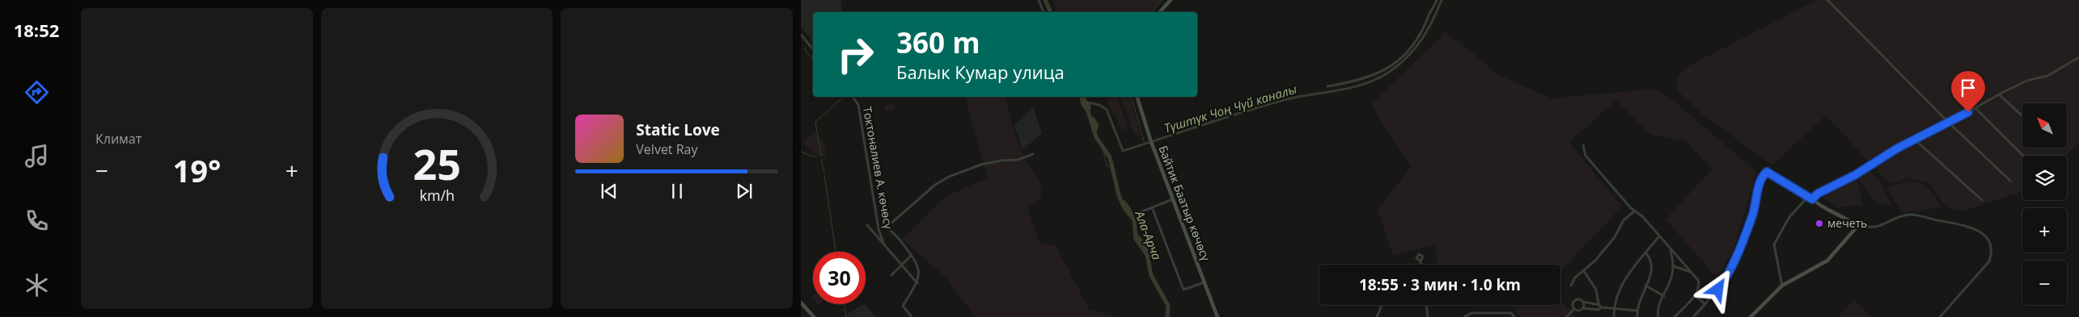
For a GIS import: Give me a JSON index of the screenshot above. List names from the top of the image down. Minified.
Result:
{"streets":{"main road":["Байтик Баатыр көчөсү"],"street":["Токтоналиев А. көчөсү"]},"water":["Түштүк Чоң Чүй каналы","Ала-Арча"],"places":["мечеть"],"north":"top left","page":{"tabs":"18:52","tile":"Климат","turn":["360 m","Балык Кумар улица"],"map_buttons":["+","−"],"song":["Static Love","Velvet Ray"],"heat":["−","19°","+"],"limit":"30","trip":"18:55 · 3 мин · 1.0 km","gauge":["25","km/h"]}}
